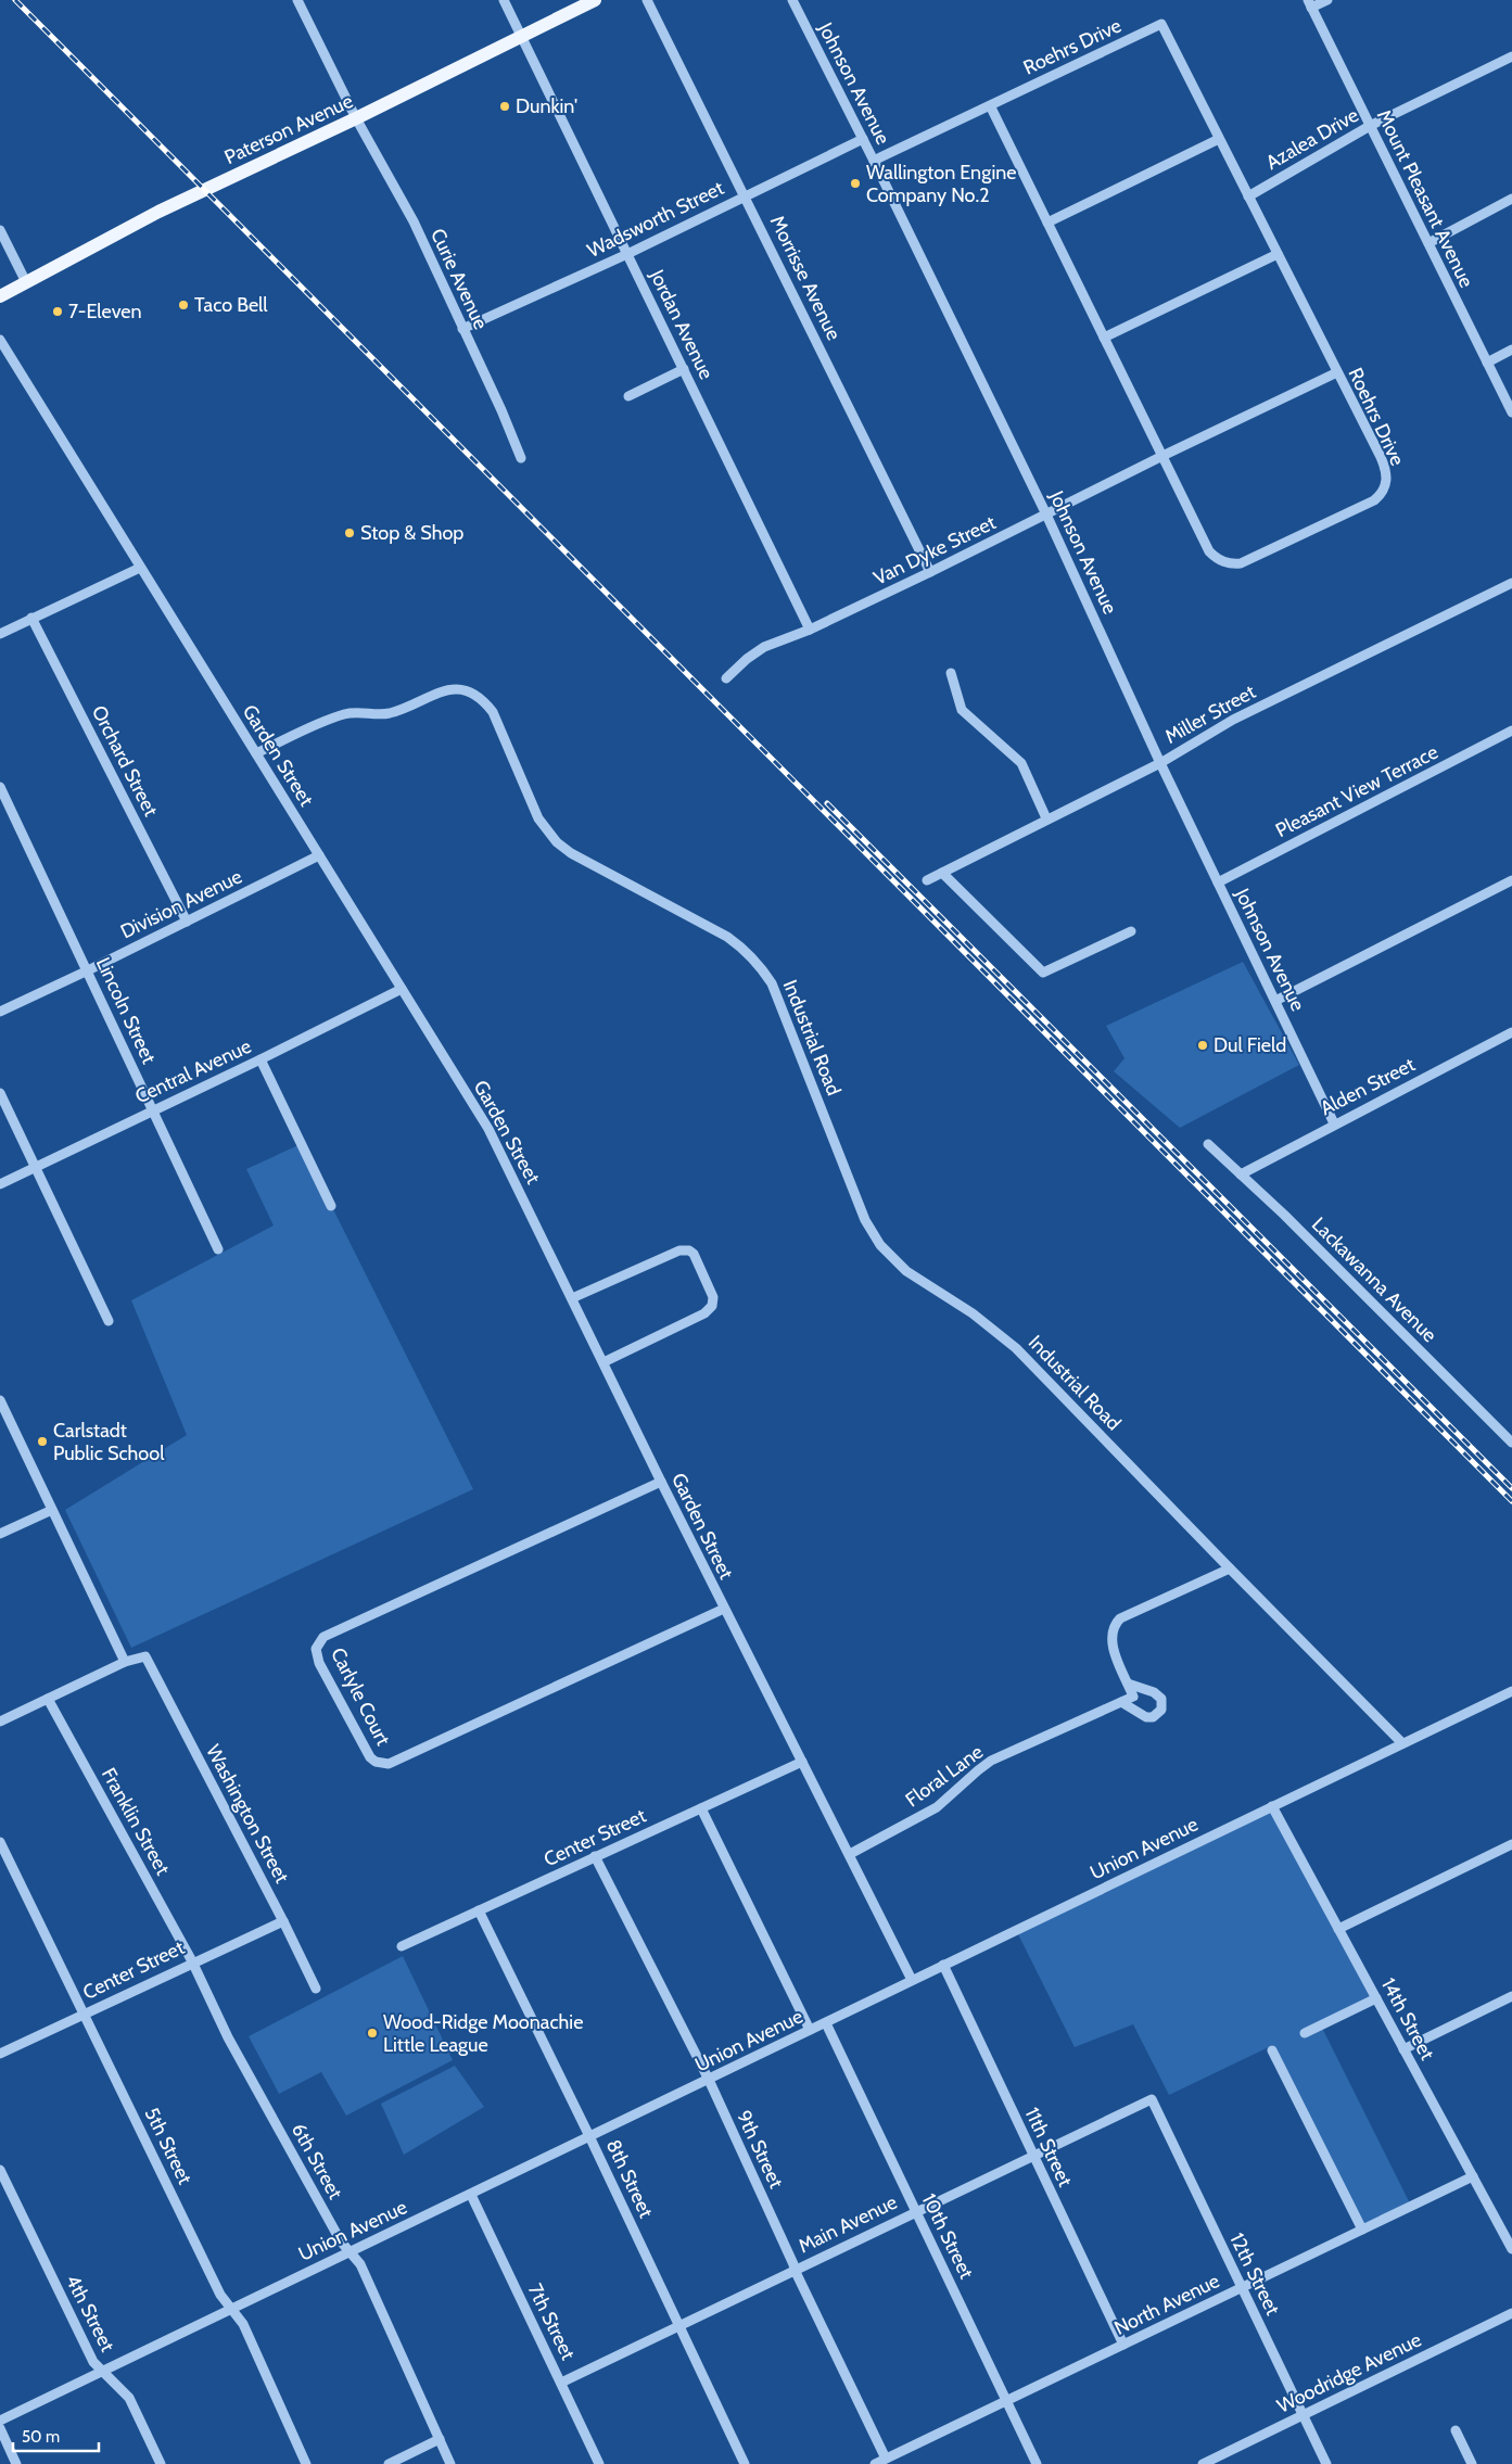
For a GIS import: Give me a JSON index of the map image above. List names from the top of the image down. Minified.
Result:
{"streets":{"main road":["Paterson Avenue"],"street":["Roehrs Drive","Johnson Avenue","Azalea Drive","Mount Pleasant Avenue","Wadsworth Street","Morrisse Avenue","Curie Avenue","Jordan Avenue","Van Dyke Street","Miller Street","Garden Street","Orchard Street","Pleasant View Terrace","Division Avenue","Lincoln Street","Industrial Road","Central Avenue","Alden Street","Lackawanna Avenue","Carlyle Court","Floral Lane","Washington Street","Franklin Street","Center Street","Union Avenue","14th Street","5th Street","11th Street","9th Street","6th Street","8th Street","Main Avenue","10th Street","12th Street","North Avenue","4th Street","7th Street","Woodridge Avenue"]},"crossings":[["Roehrs Drive","Johnson Avenue"],["Roehrs Drive","Azalea Drive"],["Roehrs Drive","Van Dyke Street"],["Johnson Avenue","Wadsworth Street"],["Johnson Avenue","Van Dyke Street"],["Johnson Avenue","Miller Street"],["Johnson Avenue","Pleasant View Terrace"],["Johnson Avenue","Alden Street"],["Paterson Avenue","Curie Avenue"],["Paterson Avenue","Jordan Avenue"],["Azalea Drive","Mount Pleasant Avenue"],["Wadsworth Street","Morrisse Avenue"],["Wadsworth Street","Curie Avenue"],["Wadsworth Street","Jordan Avenue"],["Morrisse Avenue","Van Dyke Street"],["Jordan Avenue","Van Dyke Street"],["Garden Street","Division Avenue"],["Garden Street","Industrial Road"],["Garden Street","Central Avenue"],["Garden Street","Carlyle Court"],["Garden Street","Floral Lane"],["Garden Street","Center Street"],["Garden Street","Union Avenue"],["Orchard Street","Division Avenue"],["Division Avenue","Lincoln Street"],["Lincoln Street","Central Avenue"],["Industrial Road","Union Avenue"],["Alden Street","Lackawanna Avenue"],["Washington Street","Center Street"],["Franklin Street","Center Street"],["Franklin Street","6th Street"],["Center Street","5th Street"],["Center Street","9th Street"],["Center Street","6th Street"],["Center Street","8th Street"],["Union Avenue","14th Street"],["Union Avenue","5th Street"],["Union Avenue","11th Street"],["Union Avenue","9th Street"],["Union Avenue","6th Street"],["Union Avenue","8th Street"],["Union Avenue","10th Street"],["Union Avenue","4th Street"],["Union Avenue","7th Street"],["14th Street","North Avenue"],["11th Street","Main Avenue"],["11th Street","North Avenue"],["9th Street","Main Avenue"],["9th Street","North Avenue"],["8th Street","Main Avenue"],["Main Avenue","10th Street"],["Main Avenue","12th Street"],["Main Avenue","7th Street"],["10th Street","North Avenue"],["12th Street","North Avenue"],["12th Street","Woodridge Avenue"]],"places":["Dunkin'","Wallington Engine Company No.2","Taco Bell","7-Eleven","Stop & Shop","Dul Field","Carlstadt Public School","Wood-Ridge Moonachie Little League"],"scale_bar":"50 m"}
